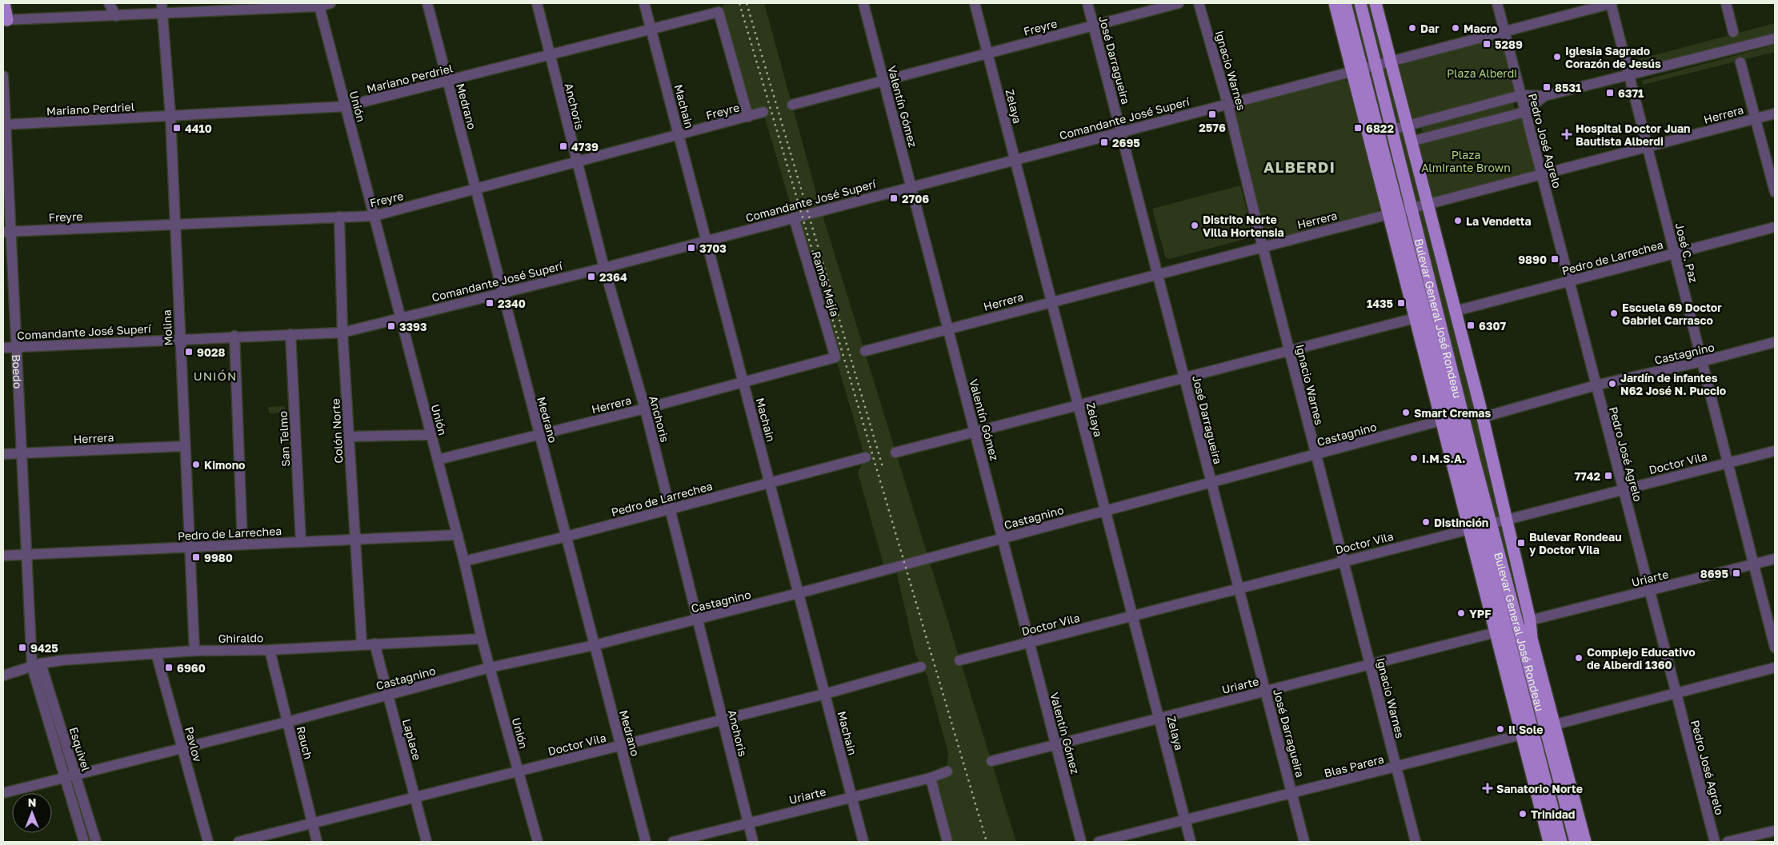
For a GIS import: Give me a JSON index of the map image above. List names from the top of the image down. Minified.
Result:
{"streets":{"main road":["Bulevar General José Rondeau"],"street":["Freyre","José Darragueira","Ignacio Warnes","Mariano Perdriel","Unión","Medrano","Anchoris","Machain","Valentín Gómez","Zelaya","Herrera","Comandante José Superí","Pedro José Agrelo","José C. Paz","Pedro de Larrechea","Ramos Mejía","Molina","Castagnino","Boedo","Colón Norte","San Telmo","Doctor Vila","Uriarte","Ghiraldo","Laplace","Rauch","Pavlov","Esquivel","Blas Parera"]},"crossings":[["Freyre","José Darragueira"],["Freyre","Mariano Perdriel"],["Freyre","Unión"],["Freyre","Medrano"],["Freyre","Anchoris"],["Freyre","Machain"],["Freyre","Valentín Gómez"],["Freyre","Zelaya"],["Freyre","Molina"],["Freyre","Boedo"],["Freyre","Colón Norte"],["José Darragueira","Herrera"],["José Darragueira","Comandante José Superí"],["José Darragueira","Castagnino"],["José Darragueira","Doctor Vila"],["José Darragueira","Uriarte"],["José Darragueira","Blas Parera"],["Ignacio Warnes","Herrera"],["Ignacio Warnes","Comandante José Superí"],["Ignacio Warnes","Castagnino"],["Ignacio Warnes","Doctor Vila"],["Ignacio Warnes","Uriarte"],["Ignacio Warnes","Blas Parera"],["Mariano Perdriel","Unión"],["Mariano Perdriel","Medrano"],["Mariano Perdriel","Anchoris"],["Mariano Perdriel","Machain"],["Mariano Perdriel","Molina"],["Mariano Perdriel","Boedo"],["Unión","Herrera"],["Unión","Comandante José Superí"],["Unión","Pedro de Larrechea"],["Unión","Castagnino"],["Unión","Doctor Vila"],["Unión","Ghiraldo"],["Medrano","Herrera"],["Medrano","Comandante José Superí"],["Medrano","Pedro de Larrechea"],["Medrano","Castagnino"],["Medrano","Doctor Vila"],["Anchoris","Herrera"],["Anchoris","Comandante José Superí"],["Anchoris","Pedro de Larrechea"],["Anchoris","Castagnino"],["Anchoris","Doctor Vila"],["Anchoris","Uriarte"],["Machain","Herrera"],["Machain","Comandante José Superí"],["Machain","Pedro de Larrechea"],["Machain","Castagnino"],["Machain","Doctor Vila"],["Machain","Uriarte"],["Valentín Gómez","Herrera"],["Valentín Gómez","Comandante José Superí"],["Valentín Gómez","Castagnino"],["Valentín Gómez","Doctor Vila"],["Valentín Gómez","Uriarte"],["Zelaya","Herrera"],["Zelaya","Comandante José Superí"],["Zelaya","Castagnino"],["Zelaya","Doctor Vila"],["Zelaya","Uriarte"],["Zelaya","Blas Parera"],["Herrera","Pedro José Agrelo"],["Herrera","José C. Paz"],["Herrera","Ramos Mejía"],["Herrera","Bulevar General José Rondeau"],["Herrera","Molina"],["Herrera","Boedo"],["Comandante José Superí","Pedro José Agrelo"],["Comandante José Superí","José C. Paz"],["Comandante José Superí","Ramos Mejía"],["Comandante José Superí","Bulevar General José Rondeau"],["Comandante José Superí","Molina"],["Comandante José Superí","Boedo"],["Comandante José Superí","Colón Norte"],["Comandante José Superí","San Telmo"],["Pedro José Agrelo","Pedro de Larrechea"],["Pedro José Agrelo","Castagnino"],["Pedro José Agrelo","Doctor Vila"],["Pedro José Agrelo","Uriarte"],["José C. Paz","Pedro de Larrechea"],["José C. Paz","Castagnino"],["José C. Paz","Doctor Vila"],["José C. Paz","Uriarte"],["Pedro de Larrechea","Bulevar General José Rondeau"],["Pedro de Larrechea","Molina"],["Pedro de Larrechea","Boedo"],["Pedro de Larrechea","Colón Norte"],["Pedro de Larrechea","San Telmo"],["Bulevar General José Rondeau","Castagnino"],["Bulevar General José Rondeau","Doctor Vila"],["Bulevar General José Rondeau","Uriarte"],["Bulevar General José Rondeau","Blas Parera"],["Molina","Ghiraldo"],["Castagnino","Laplace"],["Castagnino","Rauch"],["Castagnino","Pavlov"],["Castagnino","Esquivel"],["Boedo","Ghiraldo"],["Boedo","Esquivel"],["Colón Norte","Ghiraldo"],["Doctor Vila","Laplace"],["Doctor Vila","Rauch"],["Ghiraldo","Laplace"],["Ghiraldo","Rauch"],["Ghiraldo","Pavlov"],["Ghiraldo","Esquivel"]],"districts":["ALBERDI","UNIÓN"],"parks":["Plaza Alberdi","Plaza Almirante Brown"],"places":{"other":["Dar","Macro","Iglesia Sagrado Corazón de Jesús","La Vendetta","Distrito Norte Villa Hortensia","Escuela 69 Doctor Gabriel Carrasco","Jardín de infantes N62 José N. Puccio","Smart Cremas","I.M.S.A.","Kimono","Distinción","YPF","Complejo Educativo de Alberdi 1360","Il Sole","Trinidad"],"transit":["5289","8531","6371","2576","4410","6822","2695","4739","2706","3703","9890","2364","2340","1435","6307","3393","9028","7742","Bulevar Rondeau y Doctor Vila","9980","8695","9425","6960"],"health":["Hospital Doctor Juan Bautista Alberdi","Sanatorio Norte"]},"north":"top"}
